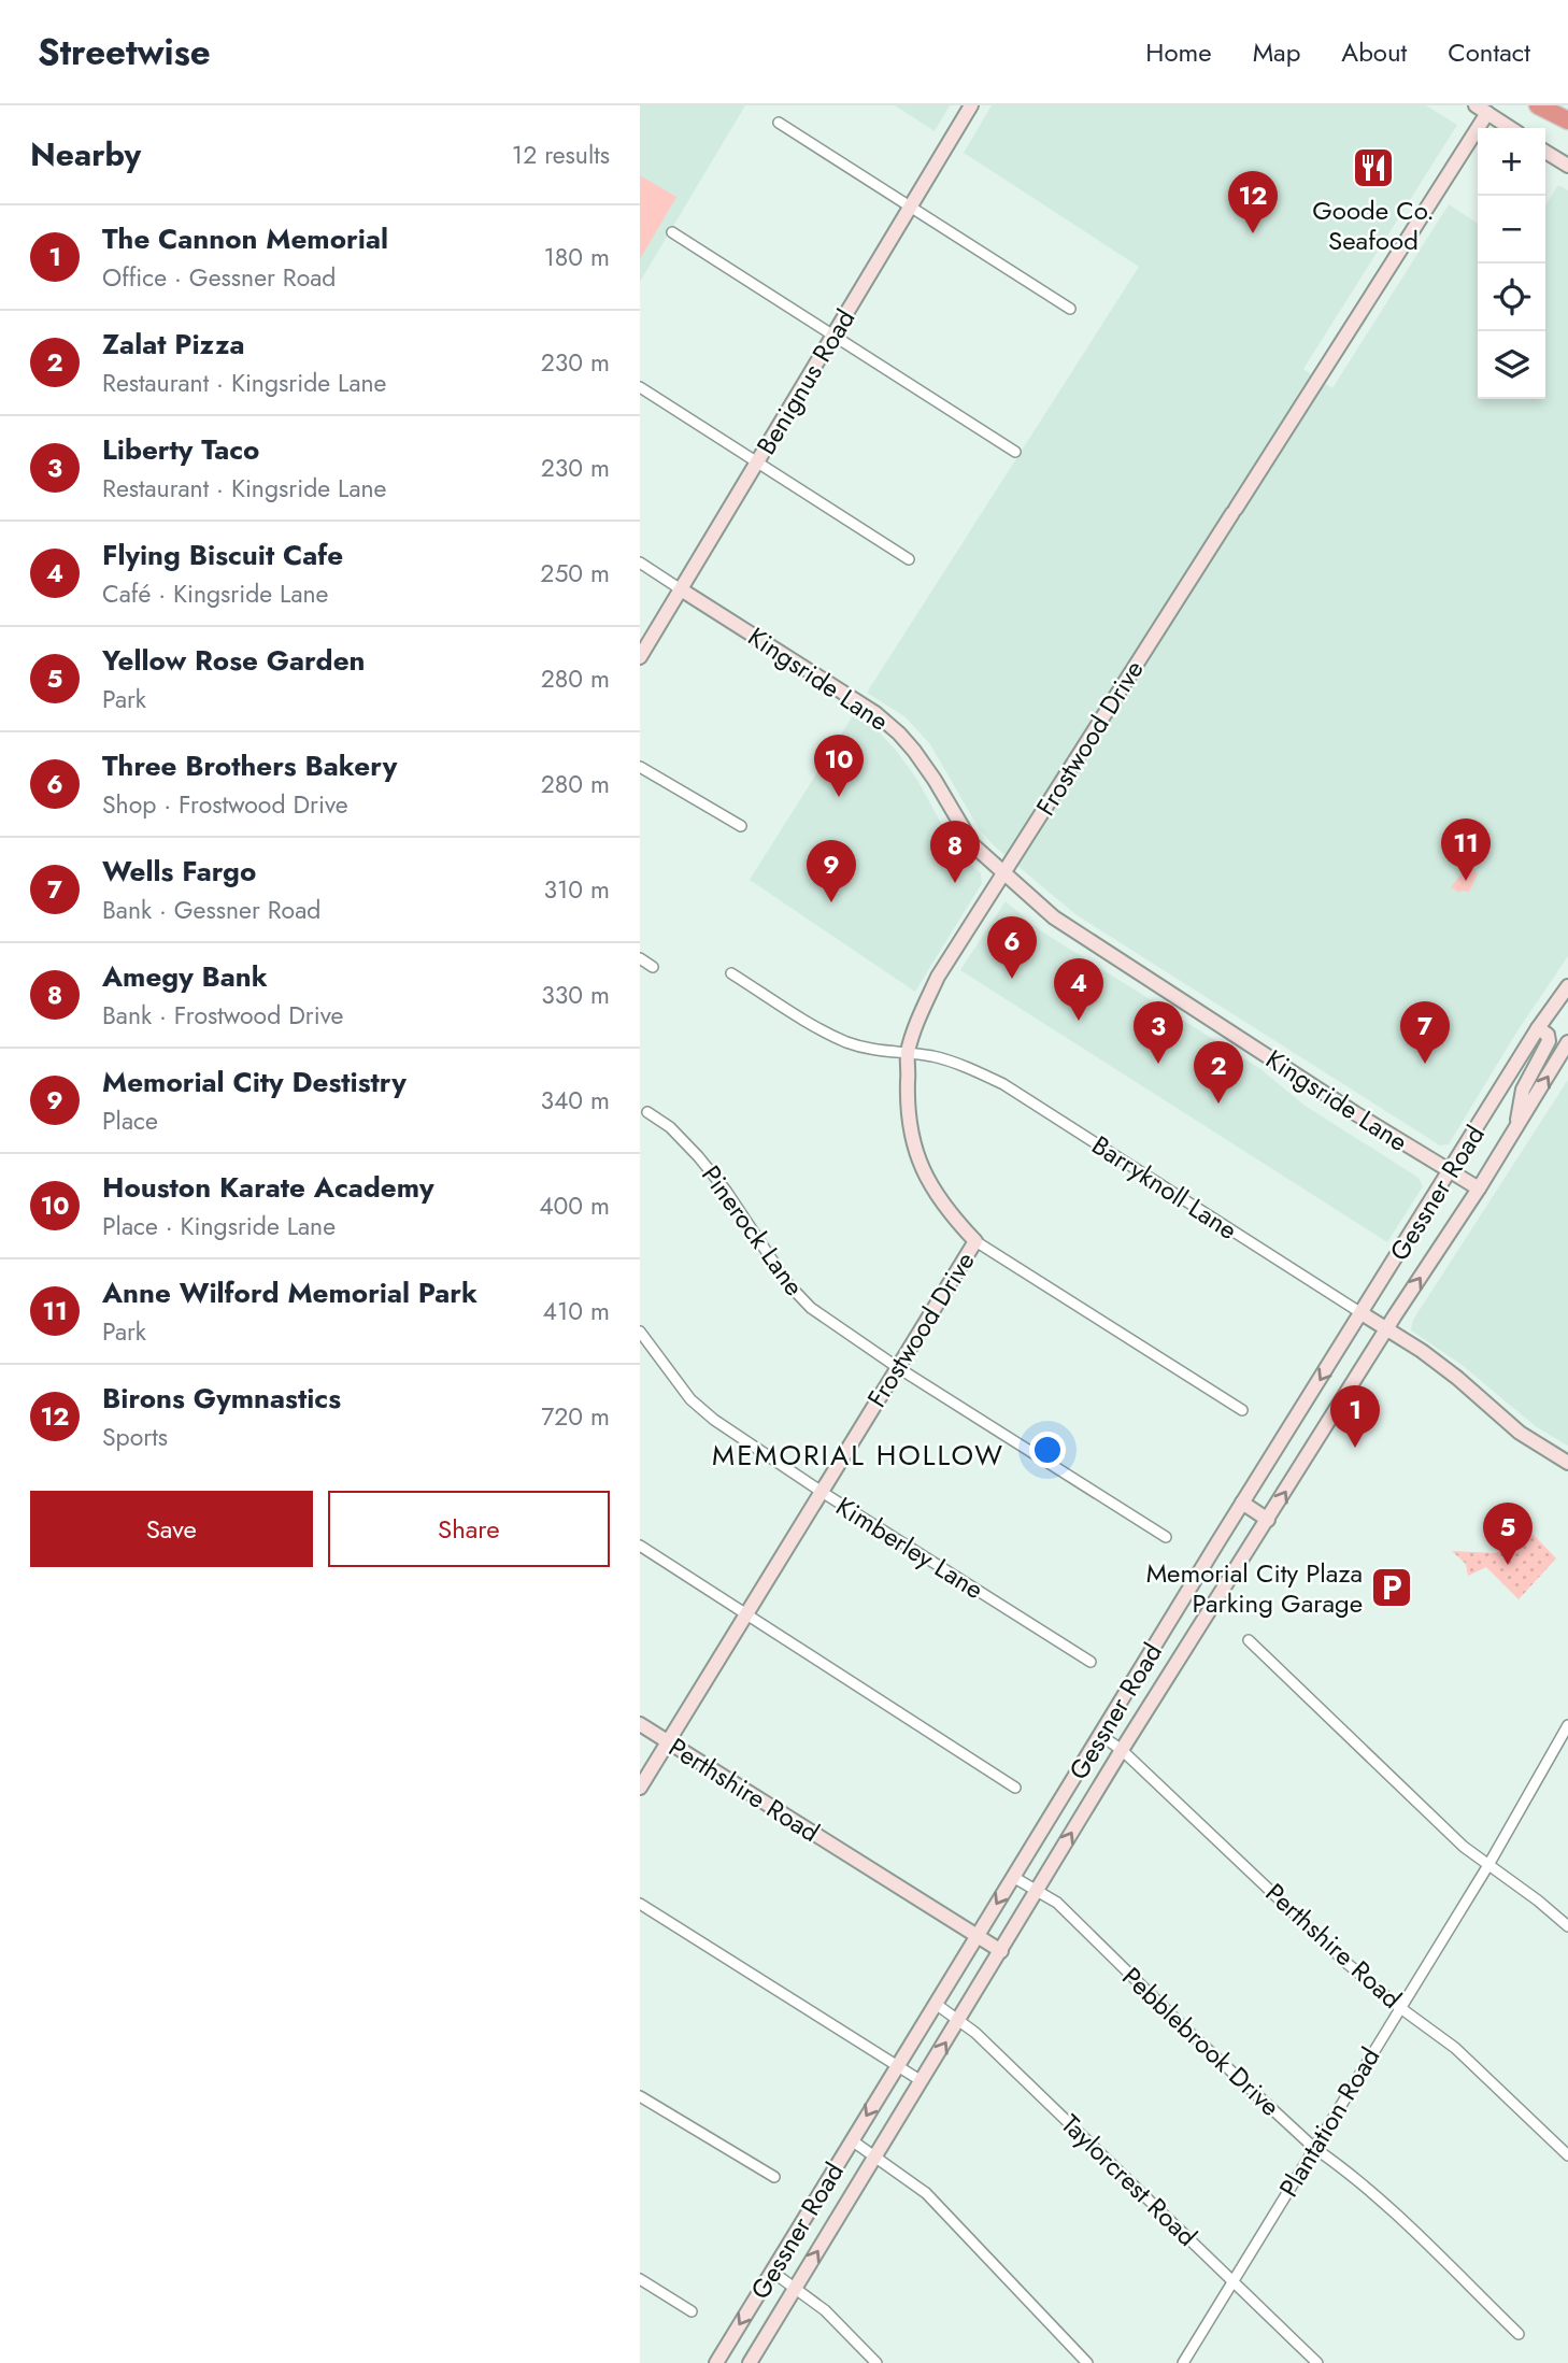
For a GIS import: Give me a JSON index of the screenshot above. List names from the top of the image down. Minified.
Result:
{"streets":{"street":["Benignus Road","Kingsride Lane","Frostwood Drive","Barryknoll Lane","Gessner Road","Pinerock Lane","Kimberley Lane","Perthshire Road","Pebblebrook Drive","Plantation Road","Taylorcrest Road"]},"crossings":[["Benignus Road","Kingsride Lane"],["Kingsride Lane","Frostwood Drive"],["Kingsride Lane","Gessner Road"],["Frostwood Drive","Barryknoll Lane"],["Frostwood Drive","Pinerock Lane"],["Frostwood Drive","Kimberley Lane"],["Frostwood Drive","Perthshire Road"],["Barryknoll Lane","Gessner Road"],["Gessner Road","Perthshire Road"],["Gessner Road","Pebblebrook Drive"],["Gessner Road","Taylorcrest Road"],["Perthshire Road","Plantation Road"],["Pebblebrook Drive","Plantation Road"],["Plantation Road","Taylorcrest Road"]],"districts":["MEMORIAL HOLLOW"],"places":{"restaurant":["Goode Co. Seafood"],"parking":["Memorial City Plaza Parking Garage"]},"page":{"header":"Streetwise","nav":["Home","Map","About","Contact"],"heading":["Nearby","12 results"],"map_buttons":["+","−"],"pins":["12","10","11","8","9","6","4","3","7","2","1","5"],"list":[{"mark":"1","name":"The Cannon Memorial","note":"Office · Gessner Road","value":"180 m"},{"mark":"2","name":"Zalat Pizza","note":"Restaurant · Kingsride Lane","value":"230 m"},{"mark":"3","name":"Liberty Taco","note":"Restaurant · Kingsride Lane","value":"230 m"},{"mark":"4","name":"Flying Biscuit Cafe","note":"Café · Kingsride Lane","value":"250 m"},{"mark":"5","name":"Yellow Rose Garden","note":"Park","value":"280 m"},{"mark":"6","name":"Three Brothers Bakery","note":"Shop · Frostwood Drive","value":"280 m"},{"mark":"7","name":"Wells Fargo","note":"Bank · Gessner Road","value":"310 m"},{"mark":"8","name":"Amegy Bank","note":"Bank · Frostwood Drive","value":"330 m"},{"mark":"9","name":"Memorial City Destistry","note":"Place","value":"340 m"},{"mark":"10","name":"Houston Karate Academy","note":"Place · Kingsride Lane","value":"400 m"},{"mark":"11","name":"Anne Wilford Memorial Park","note":"Park","value":"410 m"},{"mark":"12","name":"Birons Gymnastics","note":"Sports","value":"720 m"}],"buttons":["Save","Share"]}}
